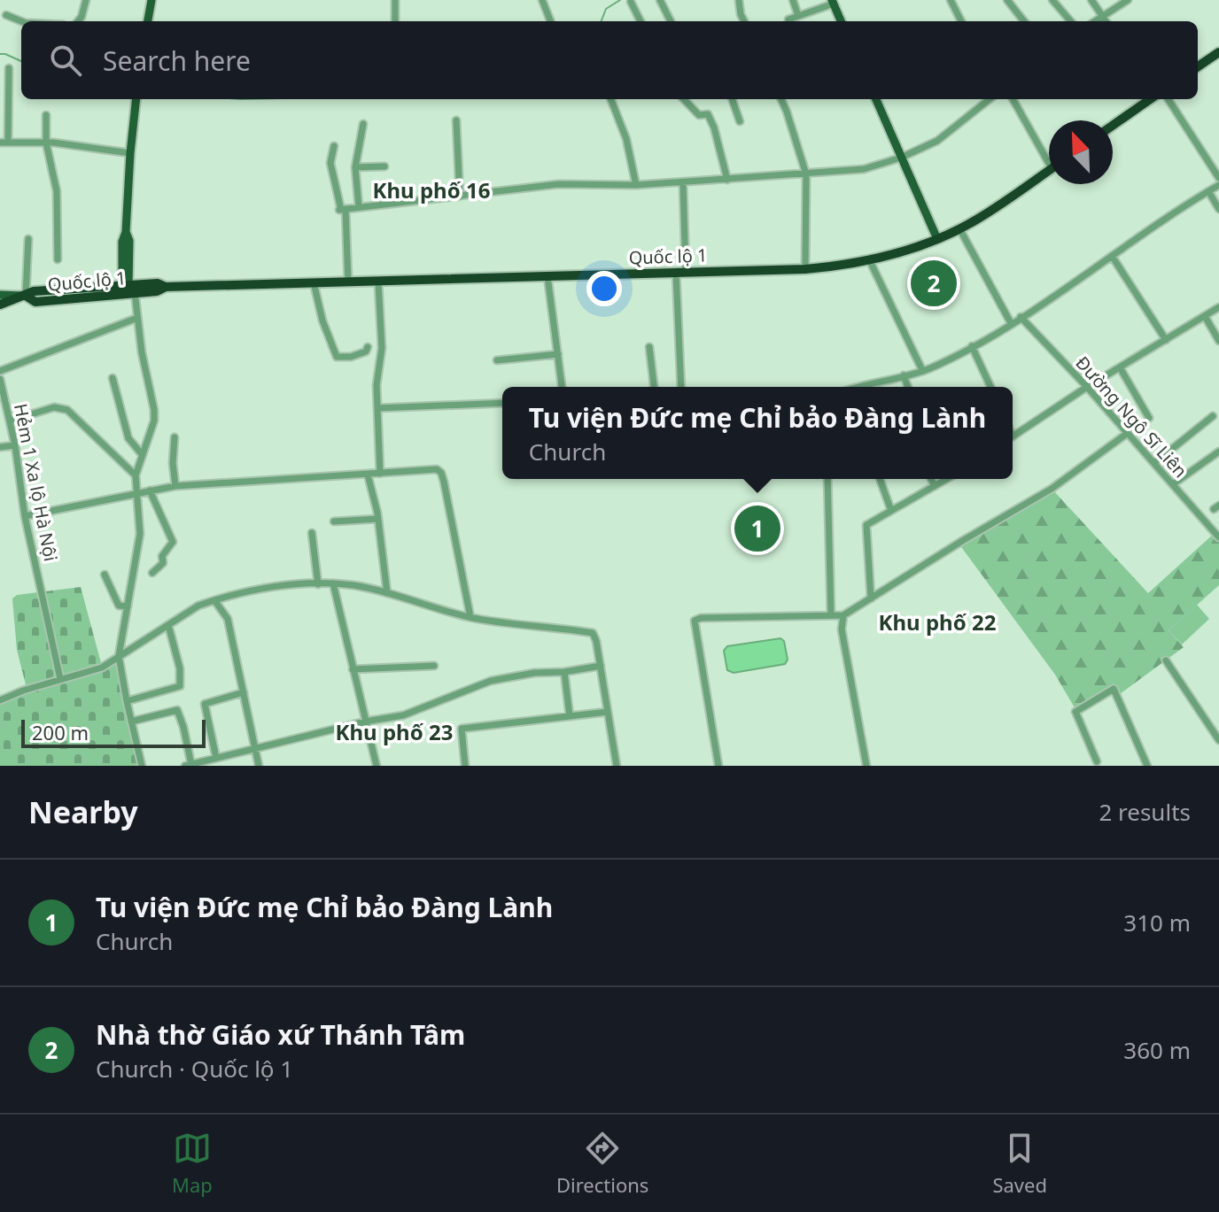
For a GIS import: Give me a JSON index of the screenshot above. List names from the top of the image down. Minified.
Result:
{"streets":{"highway":["Quốc lộ 1"],"street":["Đường Ngô Sĩ Liên","Hẻm 1 Xa lộ Hà Nội"]},"districts":["Khu phố 16","Khu phố 22","Khu phố 23"],"scale_bar":"200 m","north":"top left","page":{"search":"Search here","pins":["2","1"],"popup":["Tu viện Đức mẹ Chỉ bảo Đàng Lành","Church"],"scale":"200 m","heading":["Nearby","2 results"],"list":[{"mark":"1","name":"Tu viện Đức mẹ Chỉ bảo Đàng Lành","note":"Church","value":"310 m"},{"mark":"2","name":"Nhà thờ Giáo xứ Thánh Tâm","note":"Church · Quốc lộ 1","value":"360 m"}],"nav":["Map","Directions","Saved"]}}
